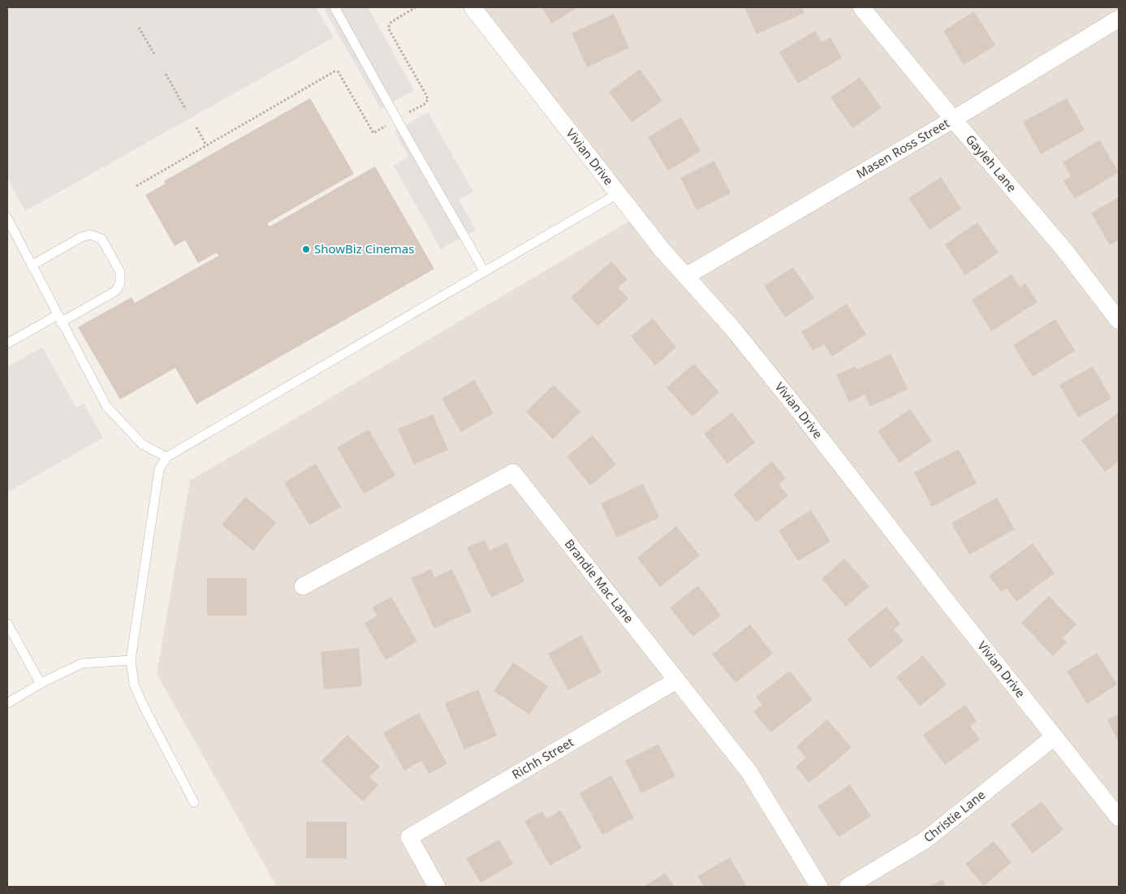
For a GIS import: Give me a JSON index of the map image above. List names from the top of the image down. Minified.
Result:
{"streets":{"street":["Masen Ross Street","Vivian Drive","Gayleh Lane","Brandie Mac Lane","Richh Street","Christie Lane"]},"crossings":[["Masen Ross Street","Vivian Drive"],["Masen Ross Street","Gayleh Lane"],["Vivian Drive","Christie Lane"],["Brandie Mac Lane","Richh Street"]],"places":["ShowBiz Cinemas"]}
